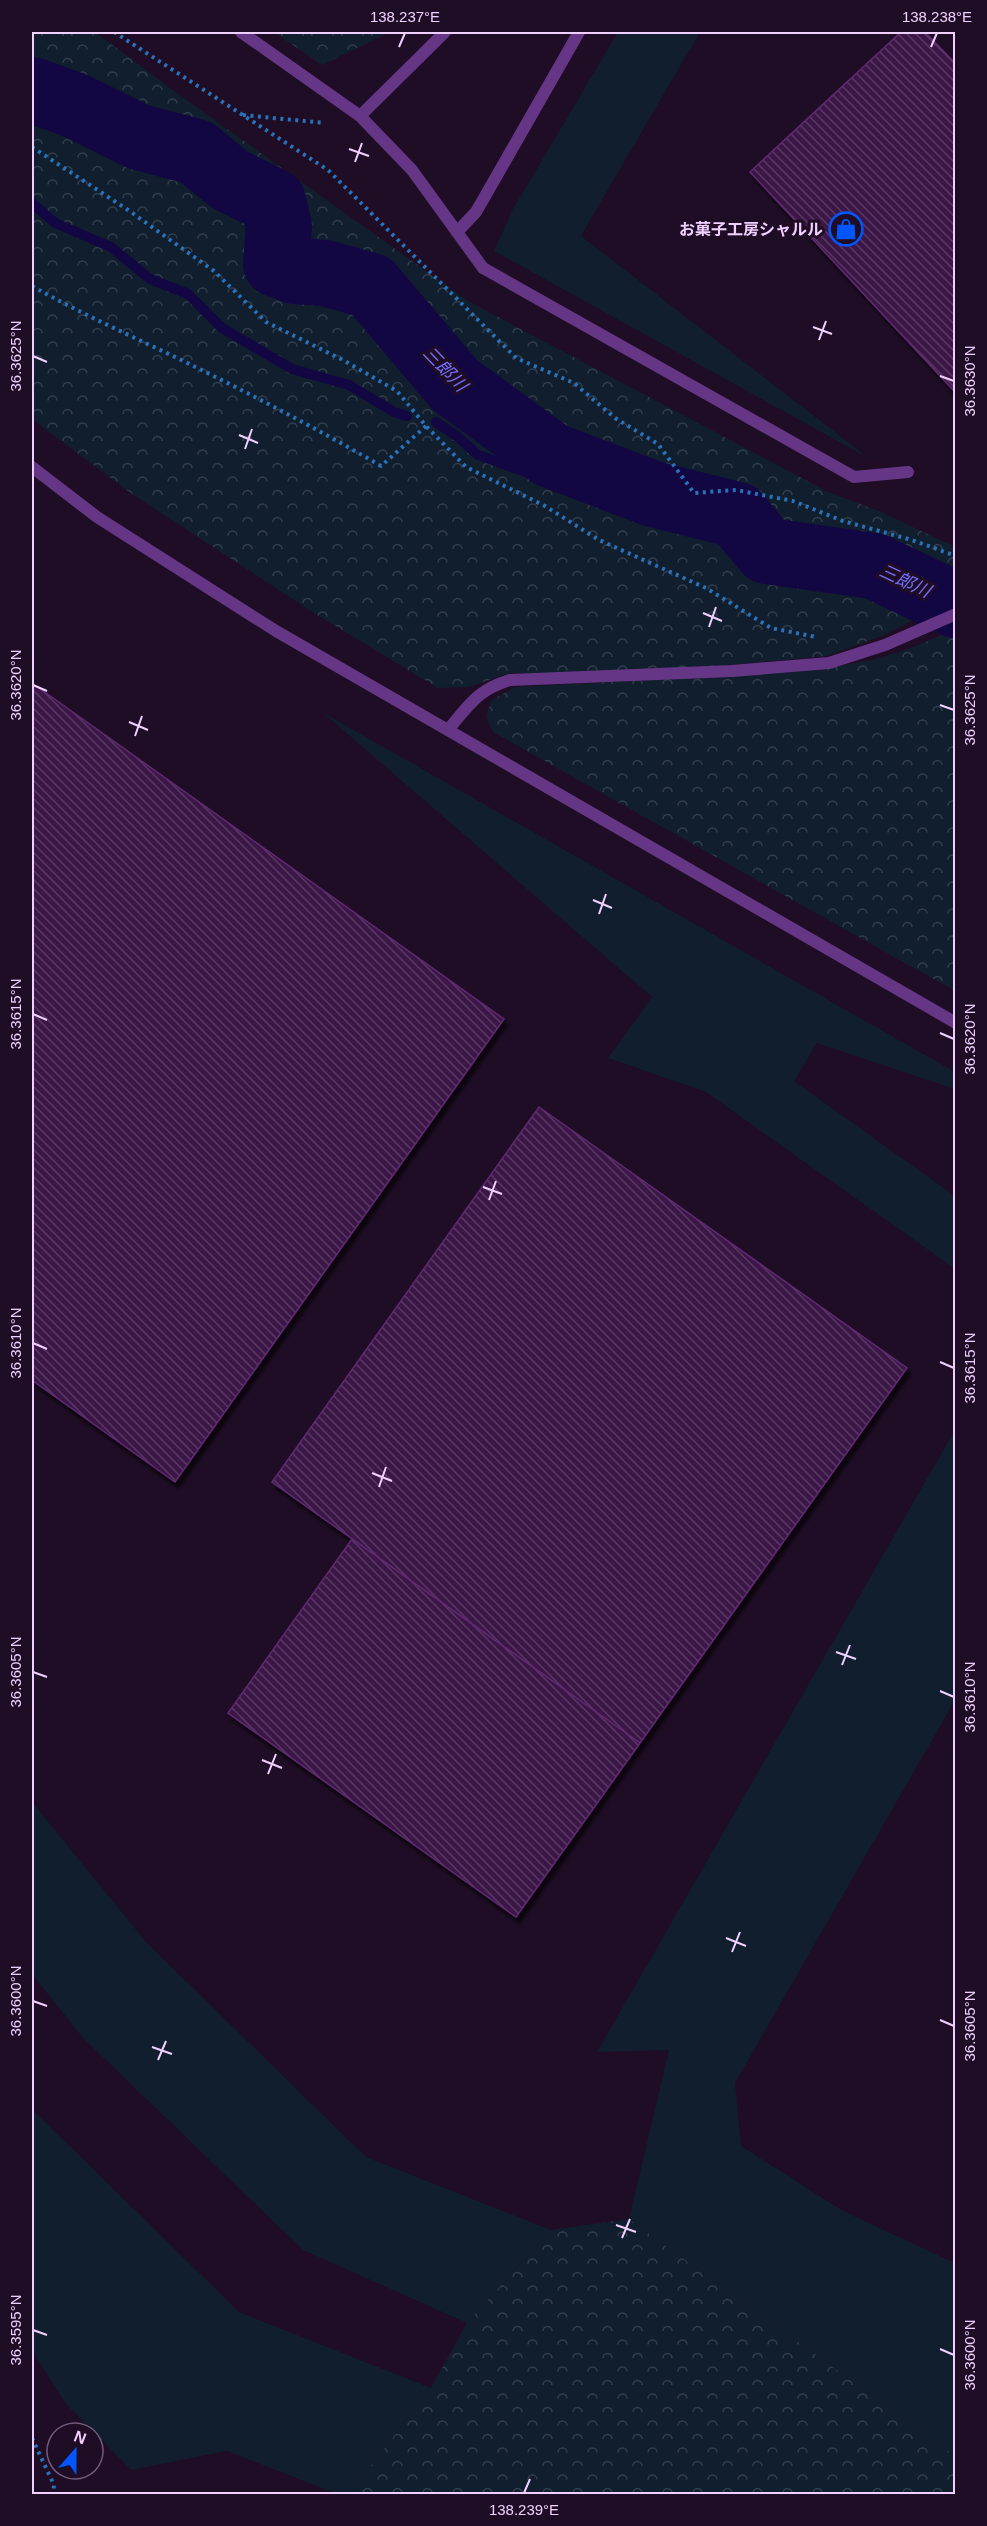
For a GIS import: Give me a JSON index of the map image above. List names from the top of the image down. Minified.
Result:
{"water":["三郎川"],"places":{"shop":["お菓子工房シャルル"]},"north":"top","coordinates":["138.237°E","138.238°E","36.3625°N","36.3630°N","36.3620°N","36.3615°N","36.3610°N","36.3605°N","36.3600°N","36.3595°N","138.239°E"]}
